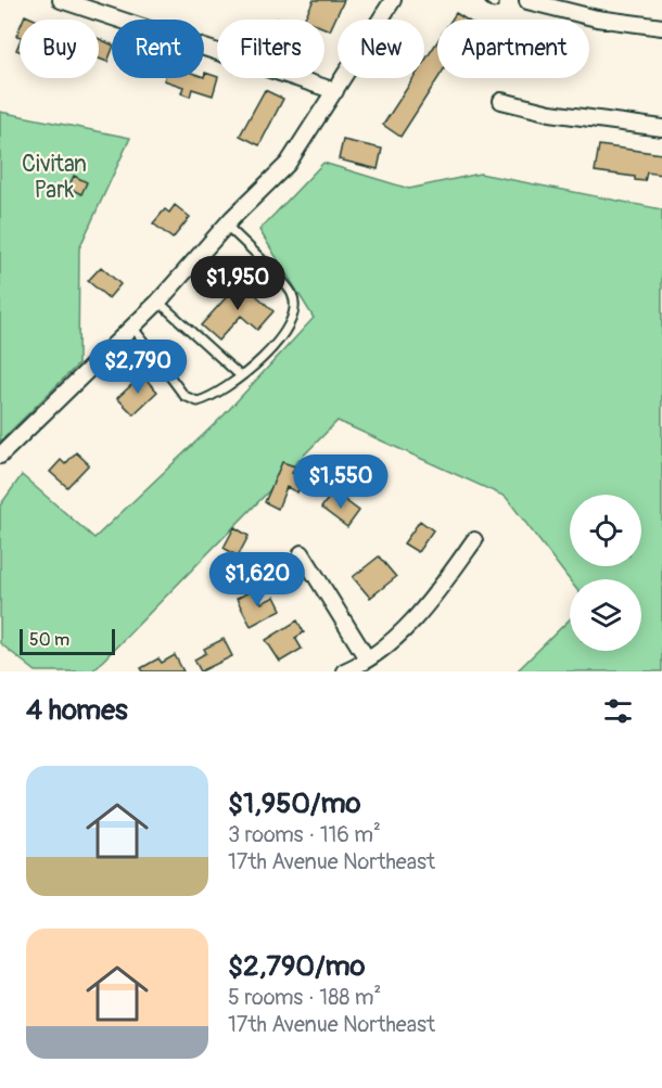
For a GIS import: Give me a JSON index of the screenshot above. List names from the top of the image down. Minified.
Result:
{"parks":["Civitan Park"],"scale_bar":"50 m","page":{"chip":["Buy","Rent","Filters","New","Apartment"],"price":["$1,950","$2,790","$1,550","$1,620"],"scale":"50 m","heading":"4 homes","list":[{"name":"$1,950/mo","note":"3 rooms · 116 m² · 17th Avenue Northeast"},{"name":"$2,790/mo","note":"5 rooms · 188 m² · 17th Avenue Northeast"}]}}
